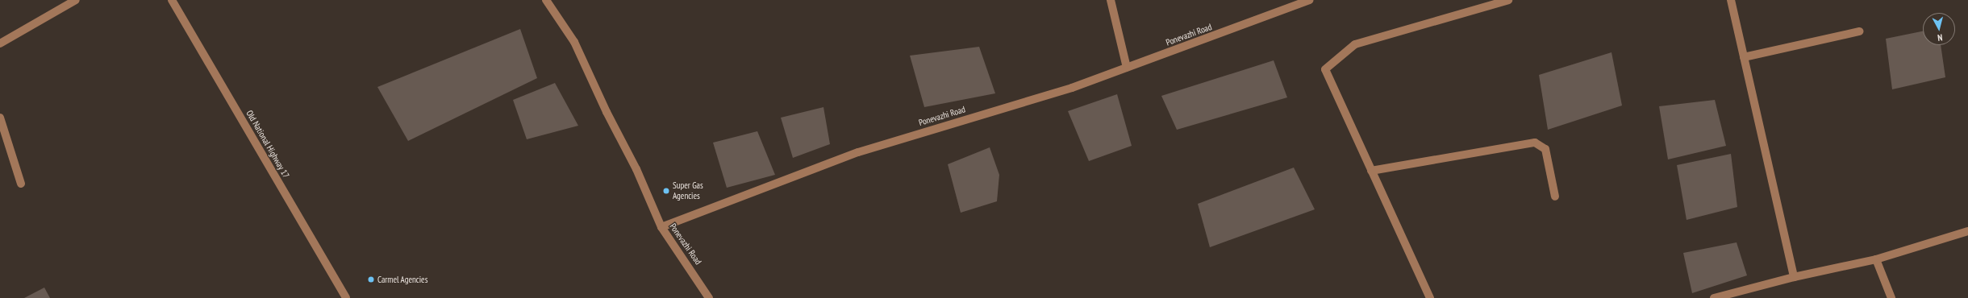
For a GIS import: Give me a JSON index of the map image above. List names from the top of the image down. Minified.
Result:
{"streets":{"street":["Ponevazhi Road","Old National Highway 17"]},"places":["Super Gas Agencies","Carmel Agencies"],"north":"bottom"}
